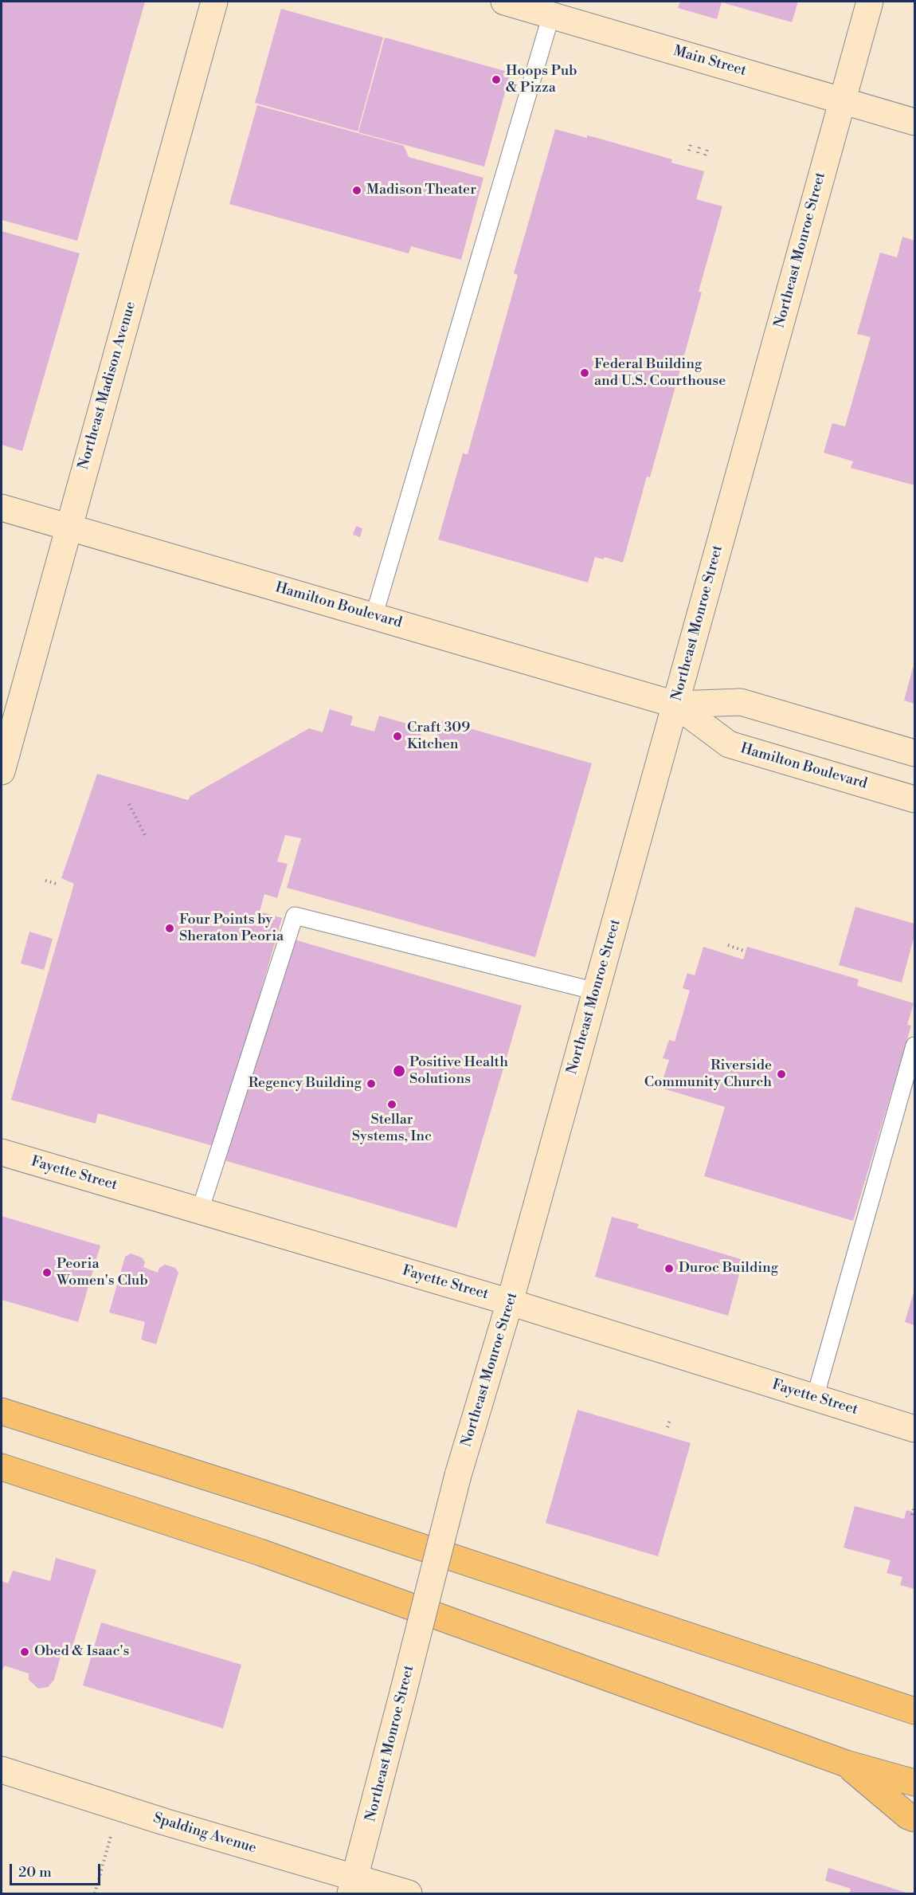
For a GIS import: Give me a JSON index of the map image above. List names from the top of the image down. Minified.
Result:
{"streets":{"street":["Main Street","Northeast Monroe Street","Northeast Madison Avenue","Hamilton Boulevard","Fayette Street","Spalding Avenue"]},"crossings":[["Main Street","Northeast Monroe Street"],["Northeast Monroe Street","Hamilton Boulevard"],["Northeast Monroe Street","Fayette Street"],["Northeast Monroe Street","Spalding Avenue"],["Northeast Madison Avenue","Hamilton Boulevard"]],"places":["Hoops Pub & Pizza","Madison Theater","Federal Building and U.S. Courthouse","Craft 309 Kitchen","Four Points by Sheraton Peoria","Positive Health Solutions","Riverside Community Church","Regency Building","Stellar Systems, Inc","Duroc Building","Peoria Women's Club","Obed & Isaac's"],"scale_bar":"20 m"}
